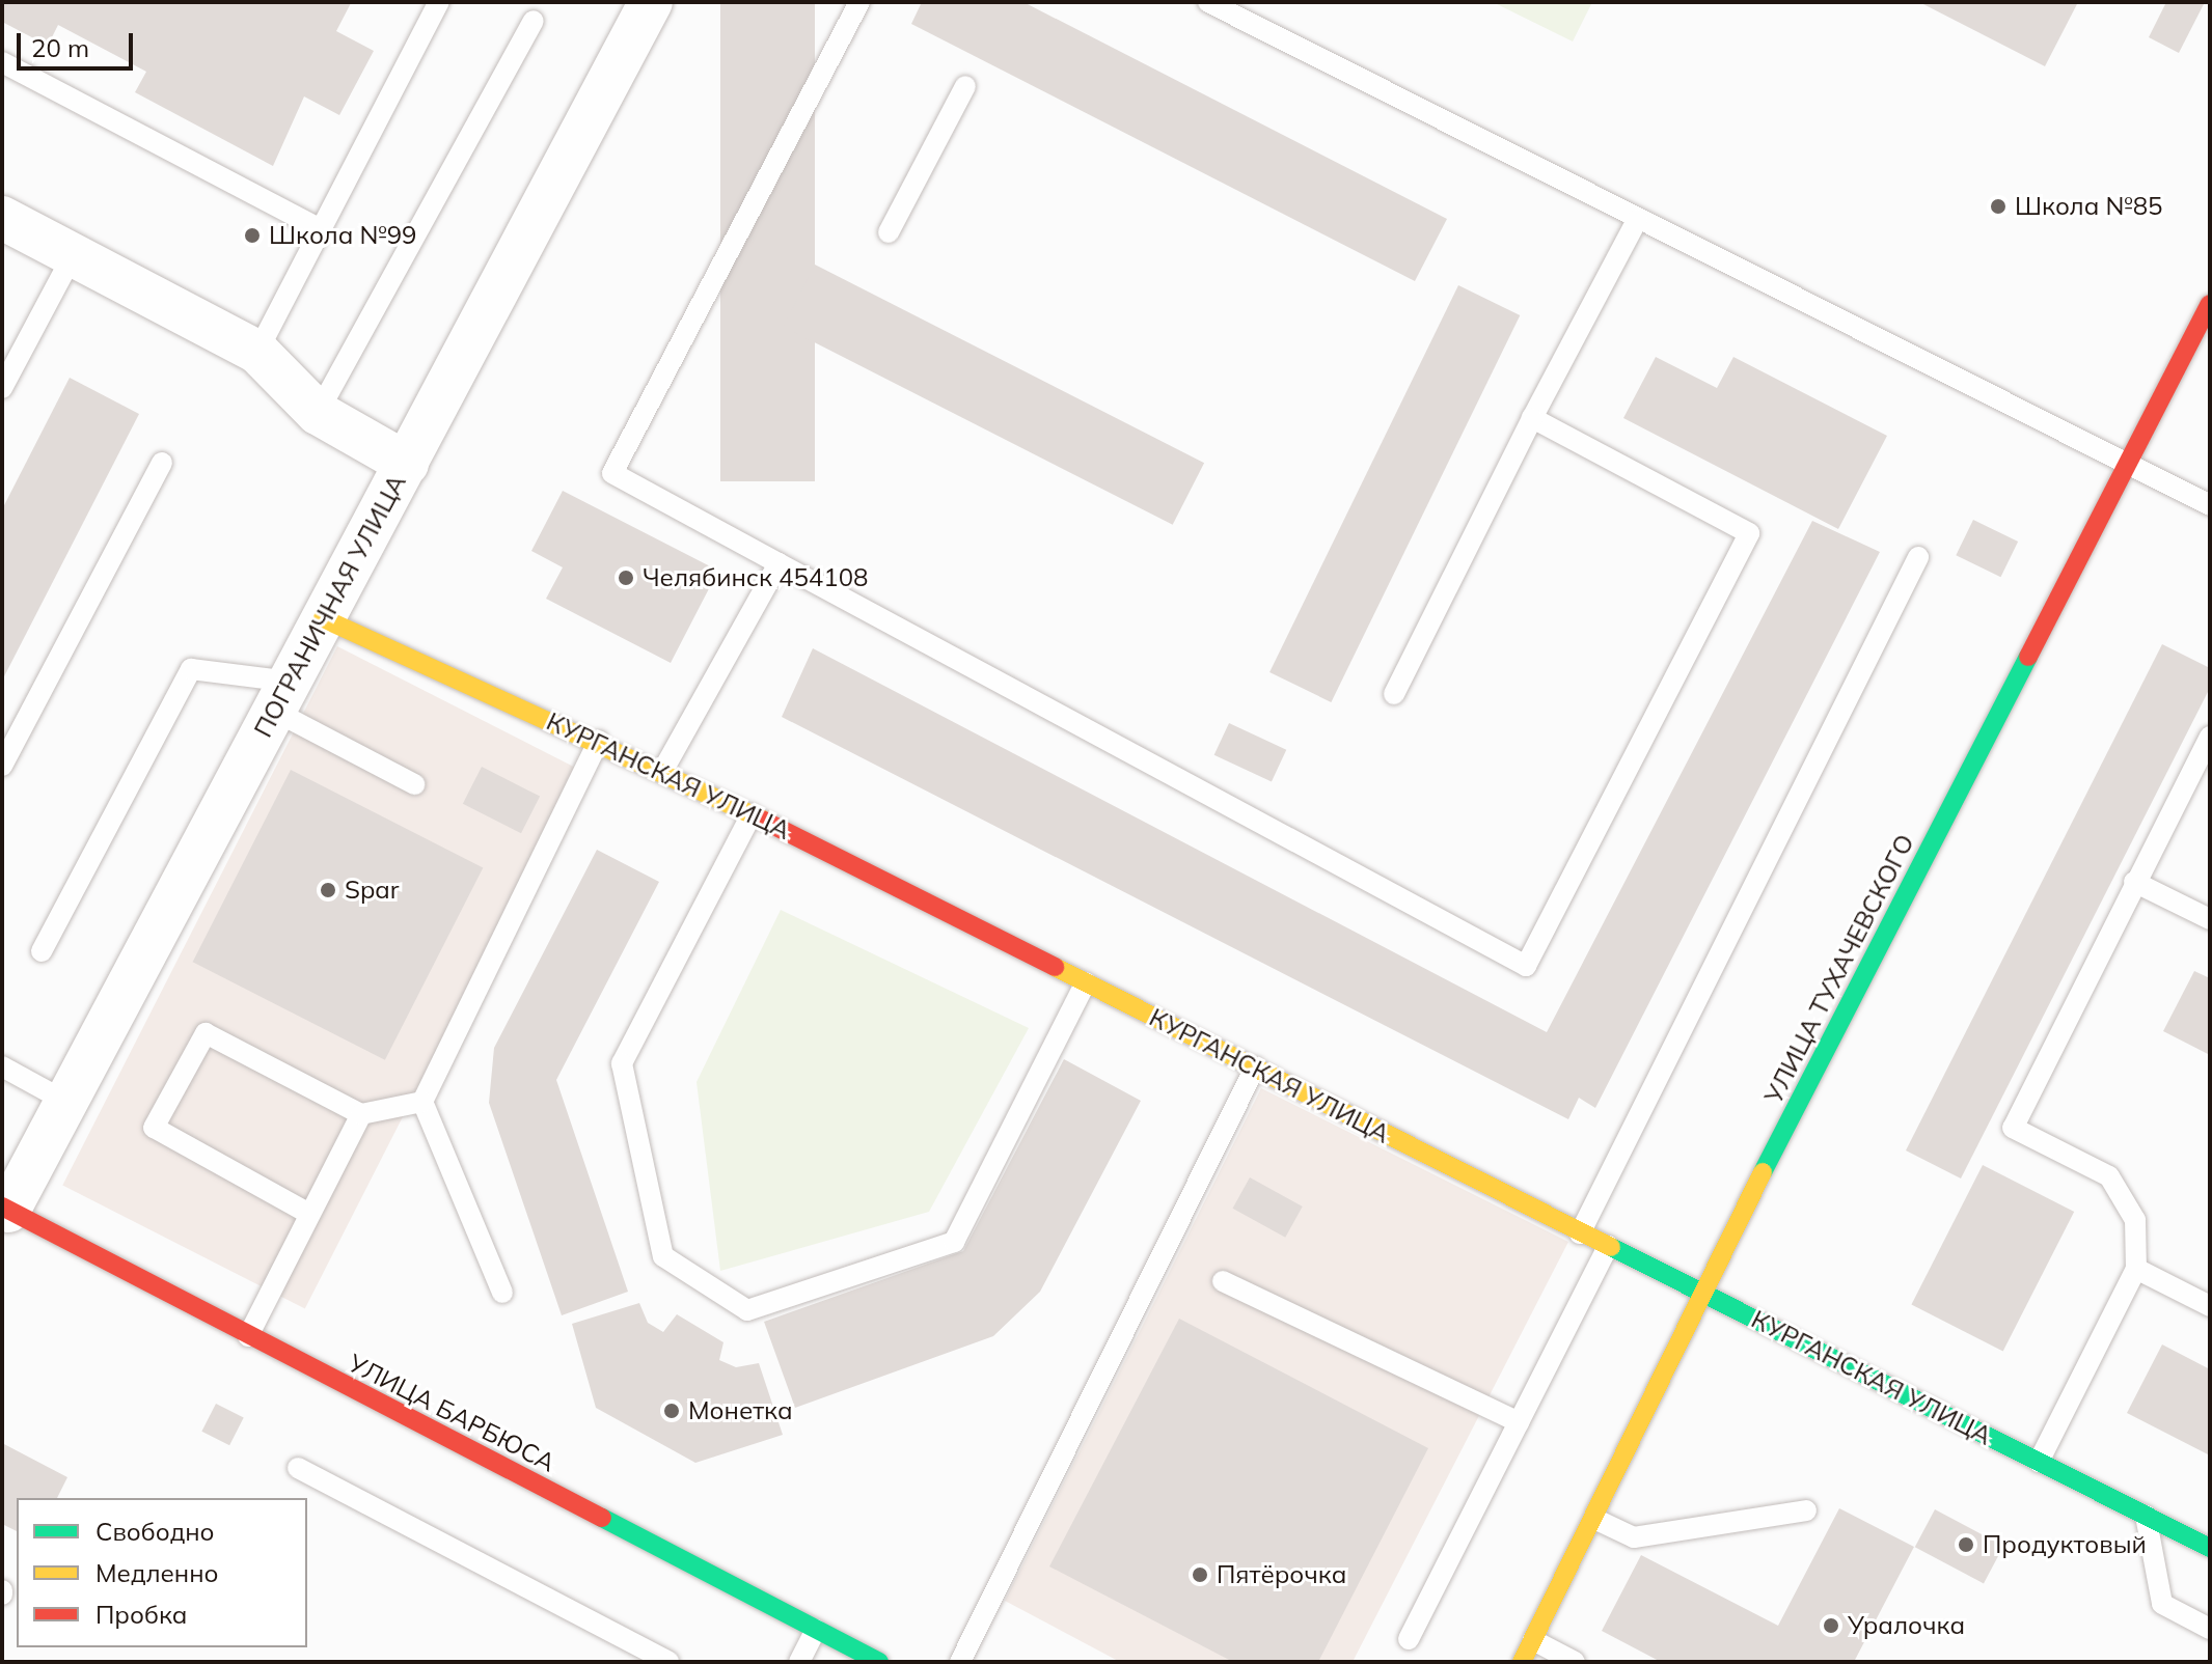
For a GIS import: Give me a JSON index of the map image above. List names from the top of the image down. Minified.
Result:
{"streets":{"street":["ПОГРАНИЧНАЯ УЛИЦА","КУРГАНСКАЯ УЛИЦА","УЛИЦА ТУХАЧЕВСКОГО","УЛИЦА БАРБЮСА"]},"crossings":[["ПОГРАНИЧНАЯ УЛИЦА","КУРГАНСКАЯ УЛИЦА"],["ПОГРАНИЧНАЯ УЛИЦА","УЛИЦА БАРБЮСА"],["КУРГАНСКАЯ УЛИЦА","УЛИЦА ТУХАЧЕВСКОГО"]],"places":["Школа №85","Школа №99","Челябинск 454108","Spar","Монетка","Продуктовый","Пятёрочка","Уралочка"],"legend":["Свободно","Медленно","Пробка"],"scale_bar":"20 m"}
